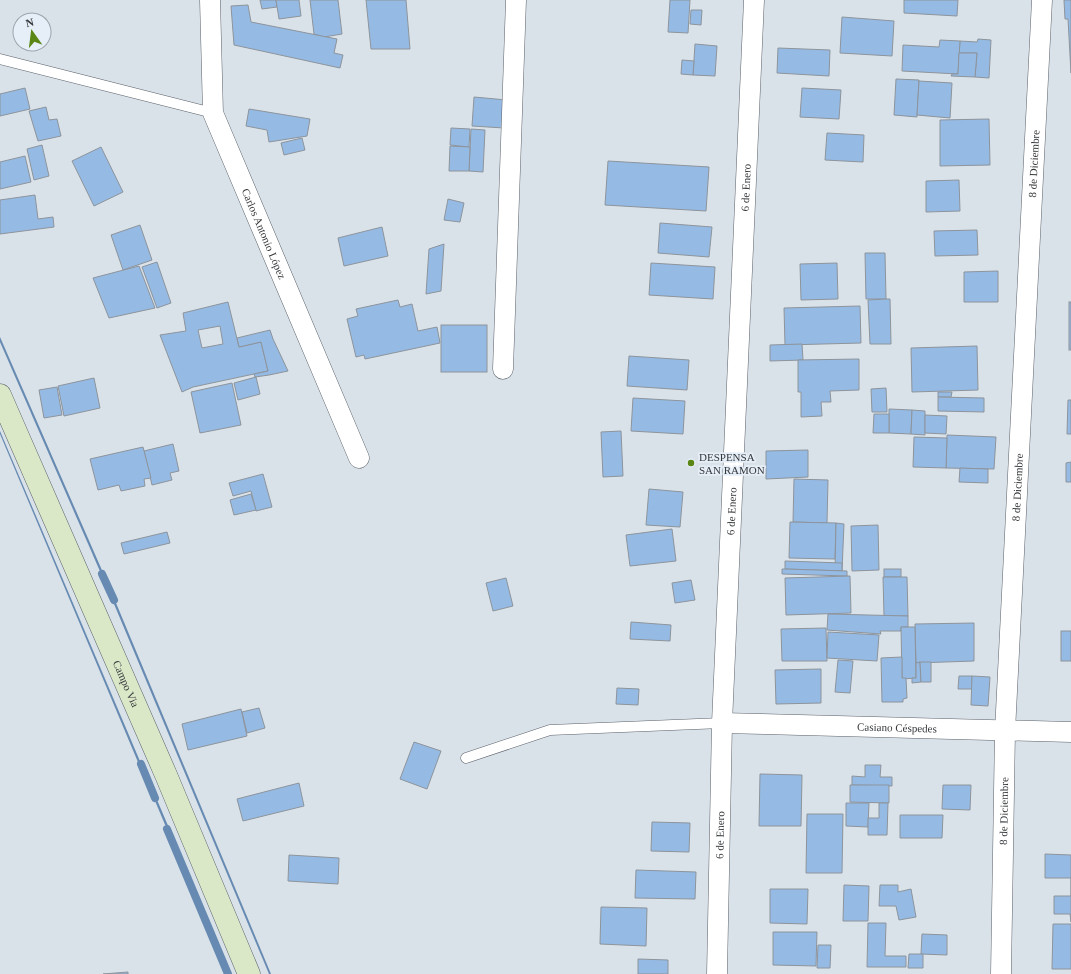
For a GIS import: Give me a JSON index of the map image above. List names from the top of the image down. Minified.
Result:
{"streets":{"street":["8 de Diciembre","6 de Enero","Carlos Antonio López","Campo Via","Casiano Céspedes"]},"crossings":[["8 de Diciembre","Casiano Céspedes"],["6 de Enero","Casiano Céspedes"]],"places":["DESPENSA SAN RAMON"],"north":"top"}
